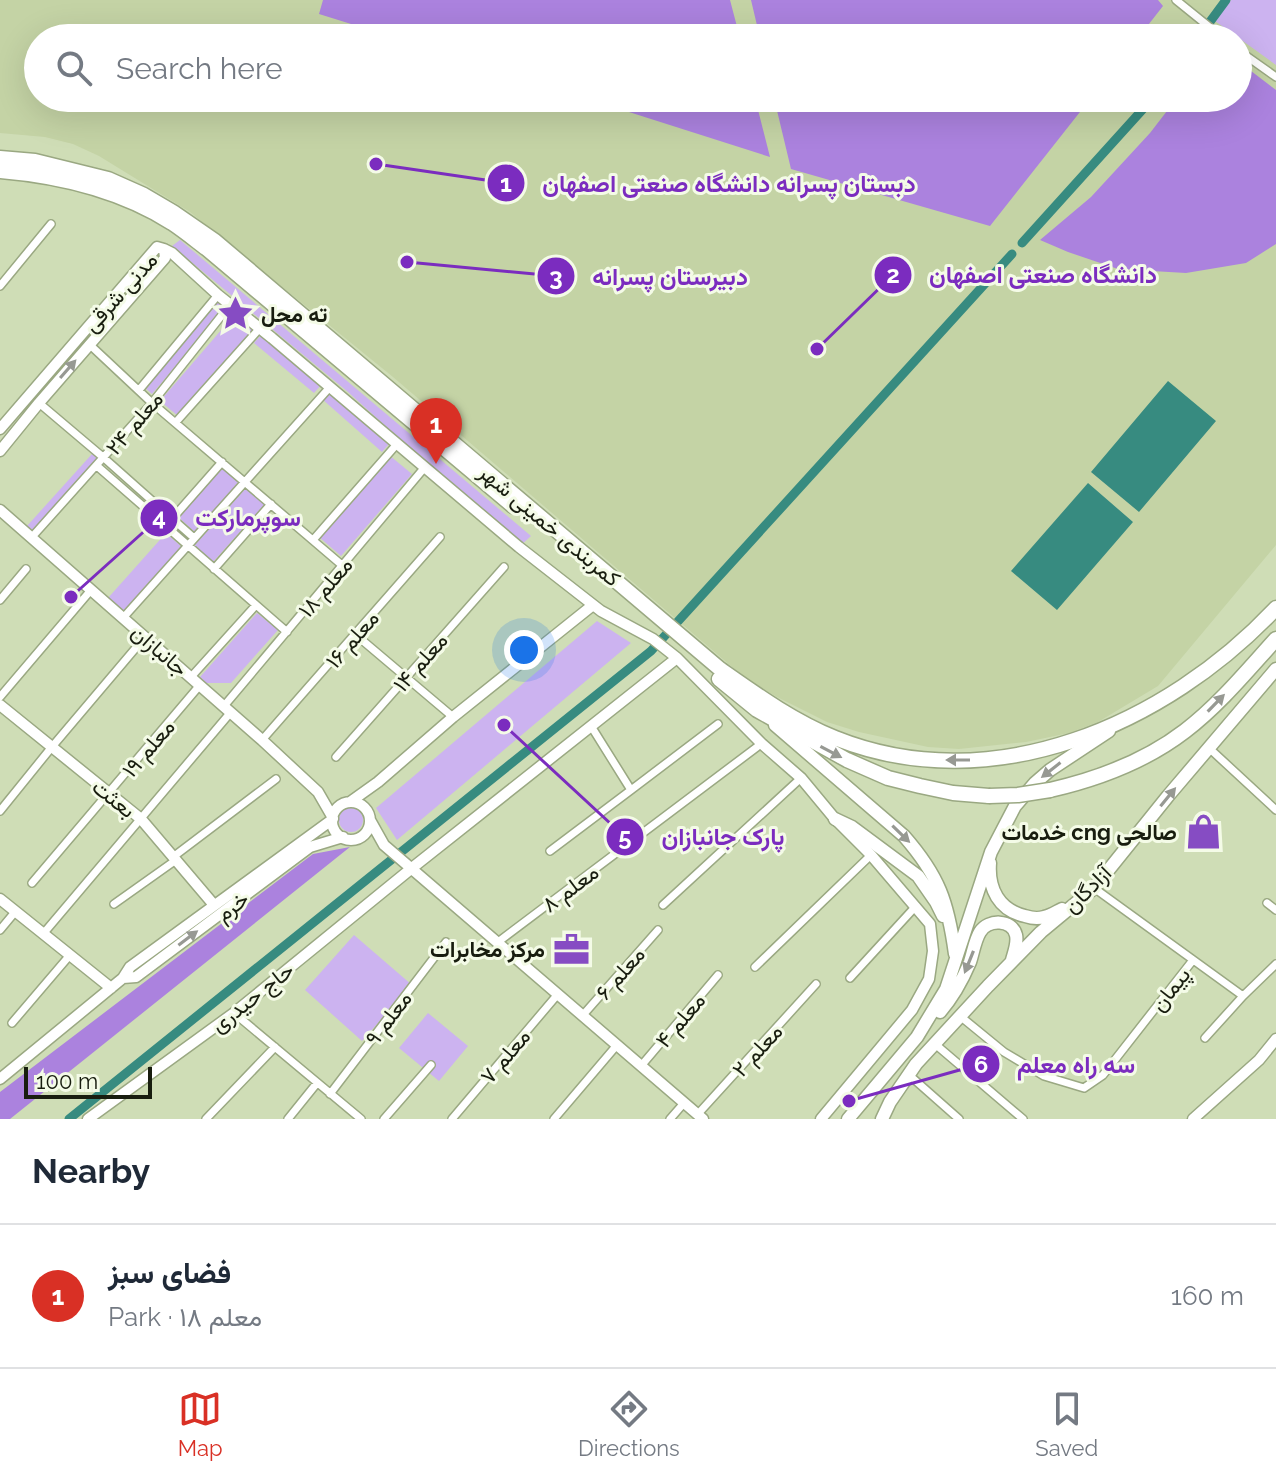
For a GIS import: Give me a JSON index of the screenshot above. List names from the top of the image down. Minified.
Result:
{"streets":{"highway":["کمربندی خمینی شهر"],"main road":["آزادگان"],"street":["مدنی شرقی","معلم ۲۴","معلم ۱۸","معلم ۱۶","جانبازان","معلم ۱۴","معلم ۱۹","بعثت","معلم ۸","خرم","معلم ۶","پیمان","حاج حیدری","معلم ۹","معلم ۴","معلم ۲","معلم ۷"]},"crossings":[["معلم ۲۴","جانبازان"],["کمربندی خمینی شهر","حاج حیدری"],["معلم ۱۸","جانبازان"],["معلم ۱۸","بعثت"],["معلم ۱۶","جانبازان"],["جانبازان","معلم ۱۹"],["معلم ۱۹","بعثت"],["بعثت","خرم"],["آزادگان","پیمان"]],"places":{"other":["دبستان پسرانه دانشگاه صنعتی اصفهان","دبیرستان پسرانه","دانشگاه صنعتی اصفهان","سوپرمارکت","پارک جانبازان","سه راه معلم"],"place":["ته محل"],"shop":["خدمات cng صالحی"],"office":["مرکز مخابرات"]},"scale_bar":"100 m","page":{"search":"Search here","pins":"1","scale":"100 m","heading":"Nearby","list":[{"mark":"1","name":"فضای سبز","note":"Park · معلم ۱۸","value":"160 m"}],"nav":["Map","Directions","Saved"]}}
